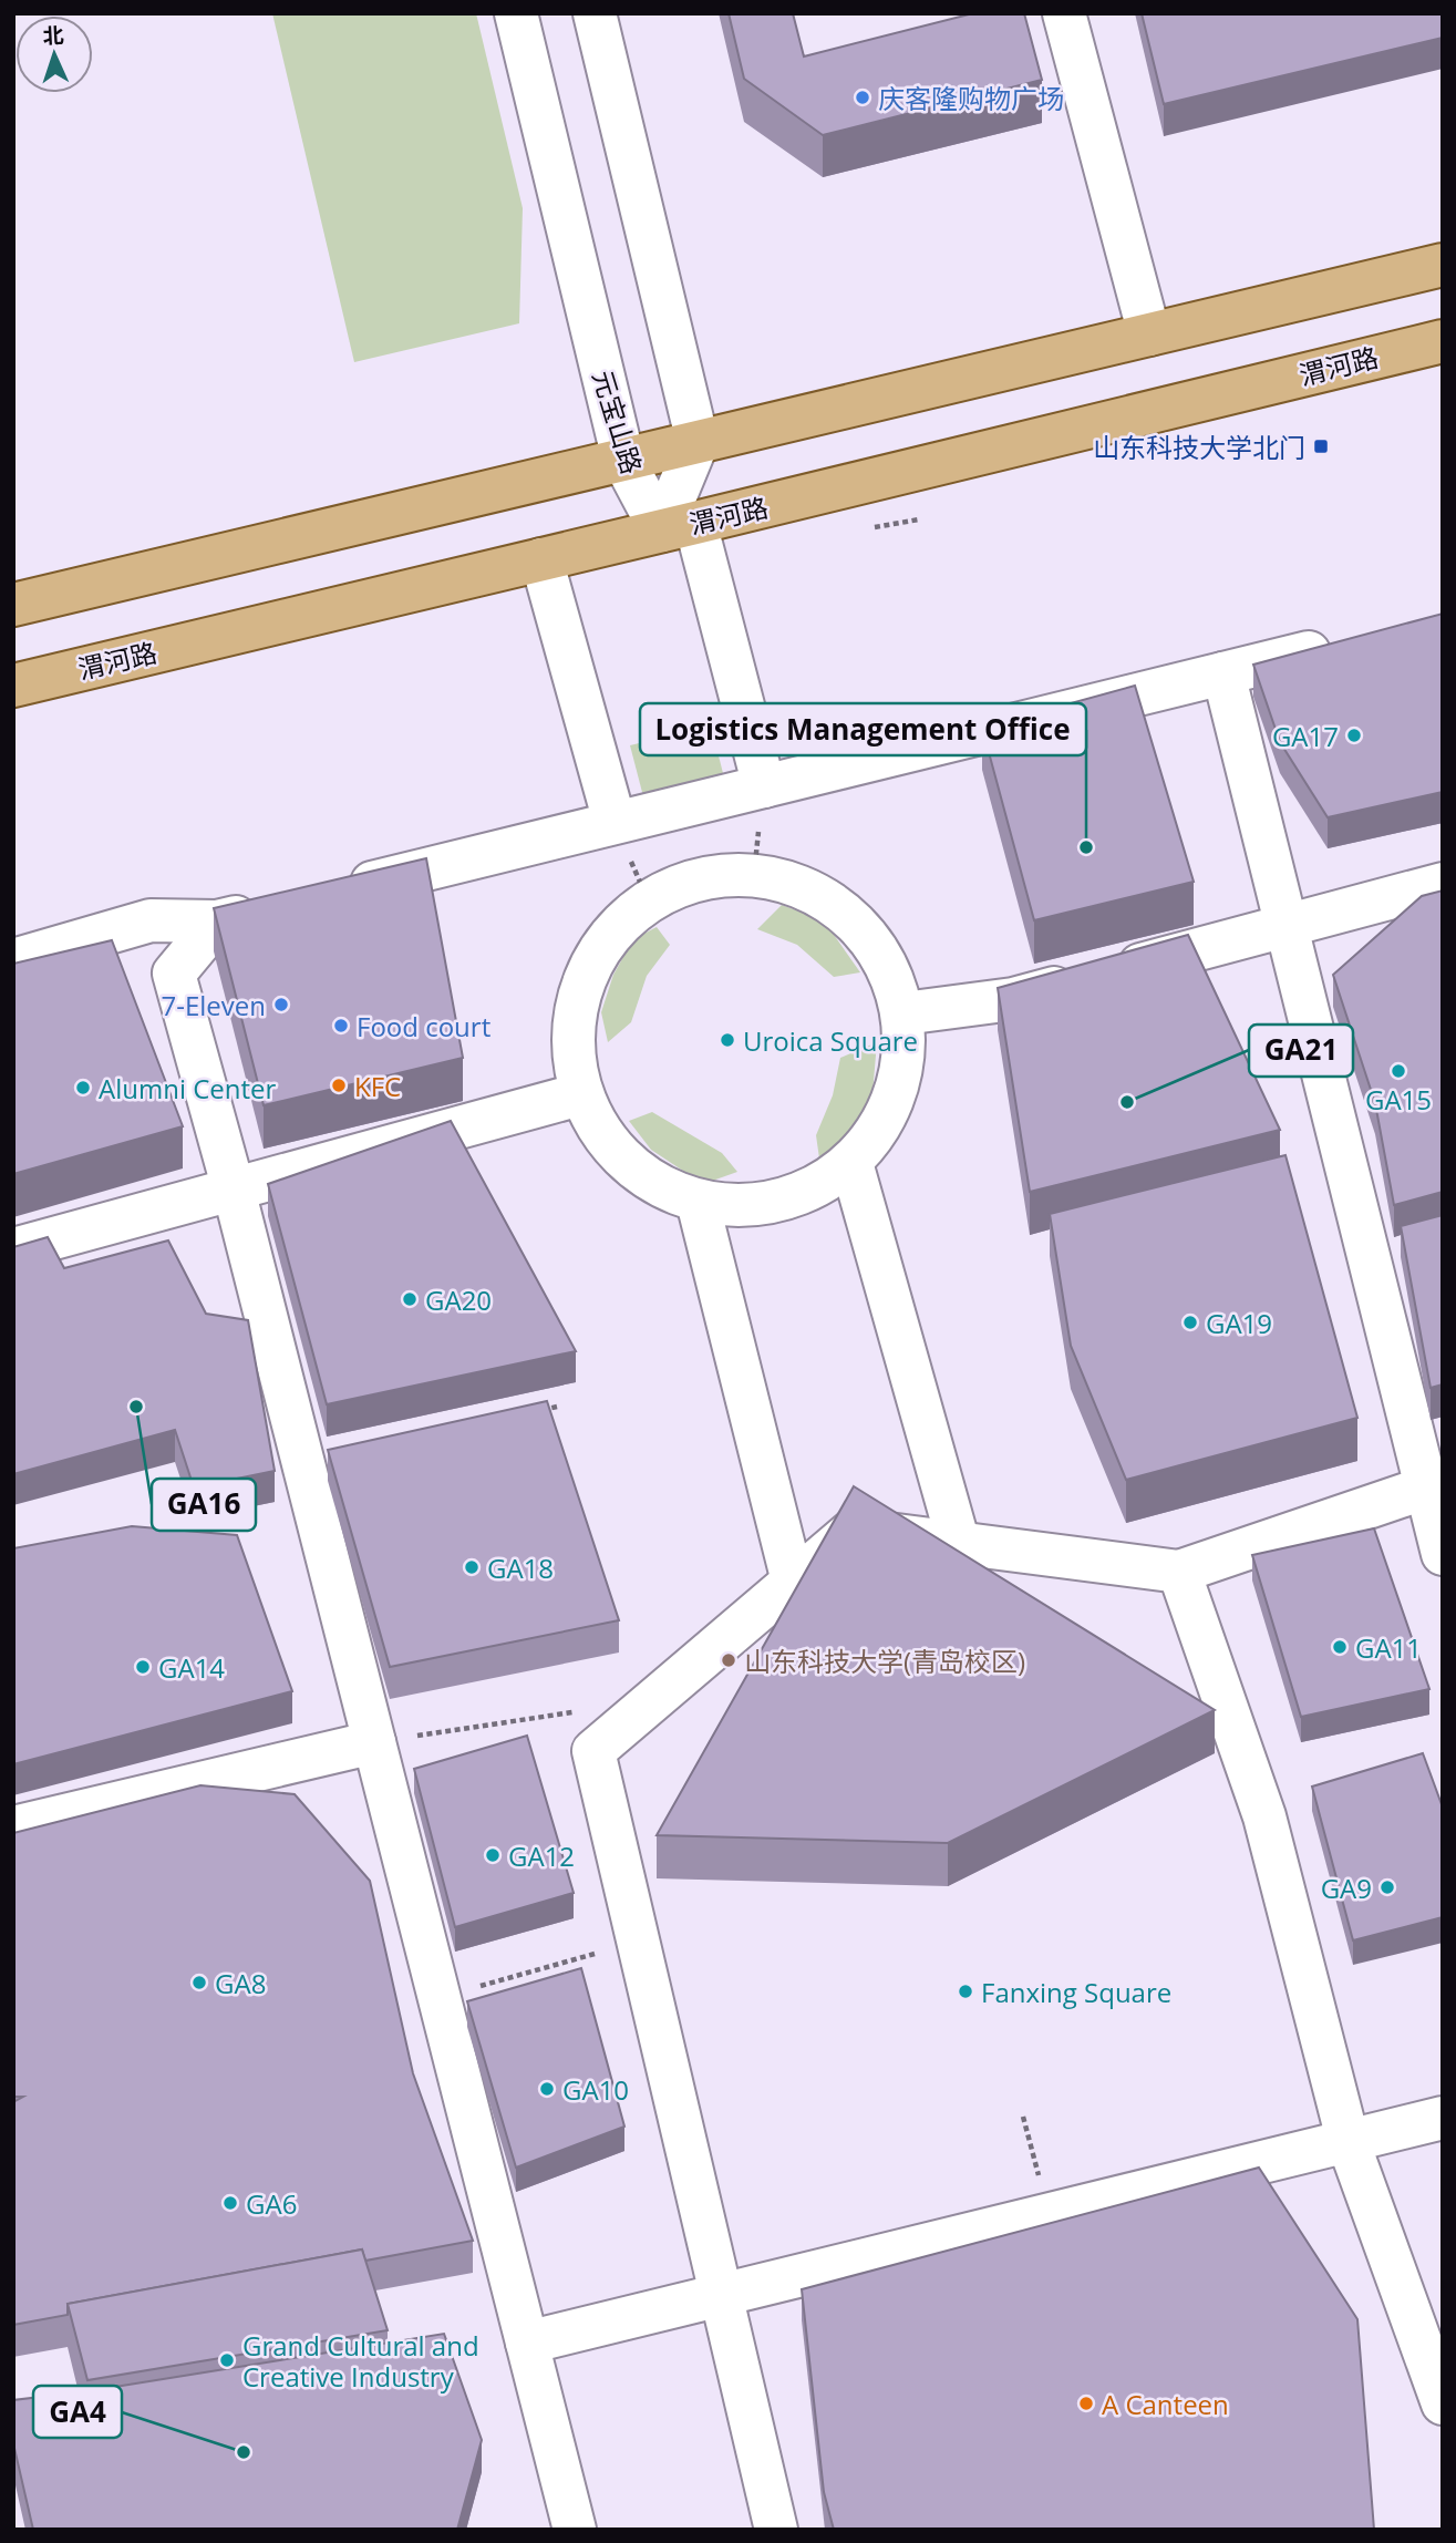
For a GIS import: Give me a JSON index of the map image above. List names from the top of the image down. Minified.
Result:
{"streets":{"main road":["渭河路"],"street":["元宝山路"]},"crossings":[["渭河路","元宝山路"]],"places":{"other":["庆客隆购物广场","GA17","Logistics Management Office","7-Eleven","Food court","Uroica Square","GA15","KFC","Alumni Center","GA21","GA20","GA19","GA16","GA18","GA11","山东科技大学(青岛校区)","GA14","GA12","GA9","GA8","Fanxing Square","GA10","GA6","Grand Cultural and Creative Industry","A Canteen","GA4"],"transit":["山东科技大学北门"]},"north":"top"}
